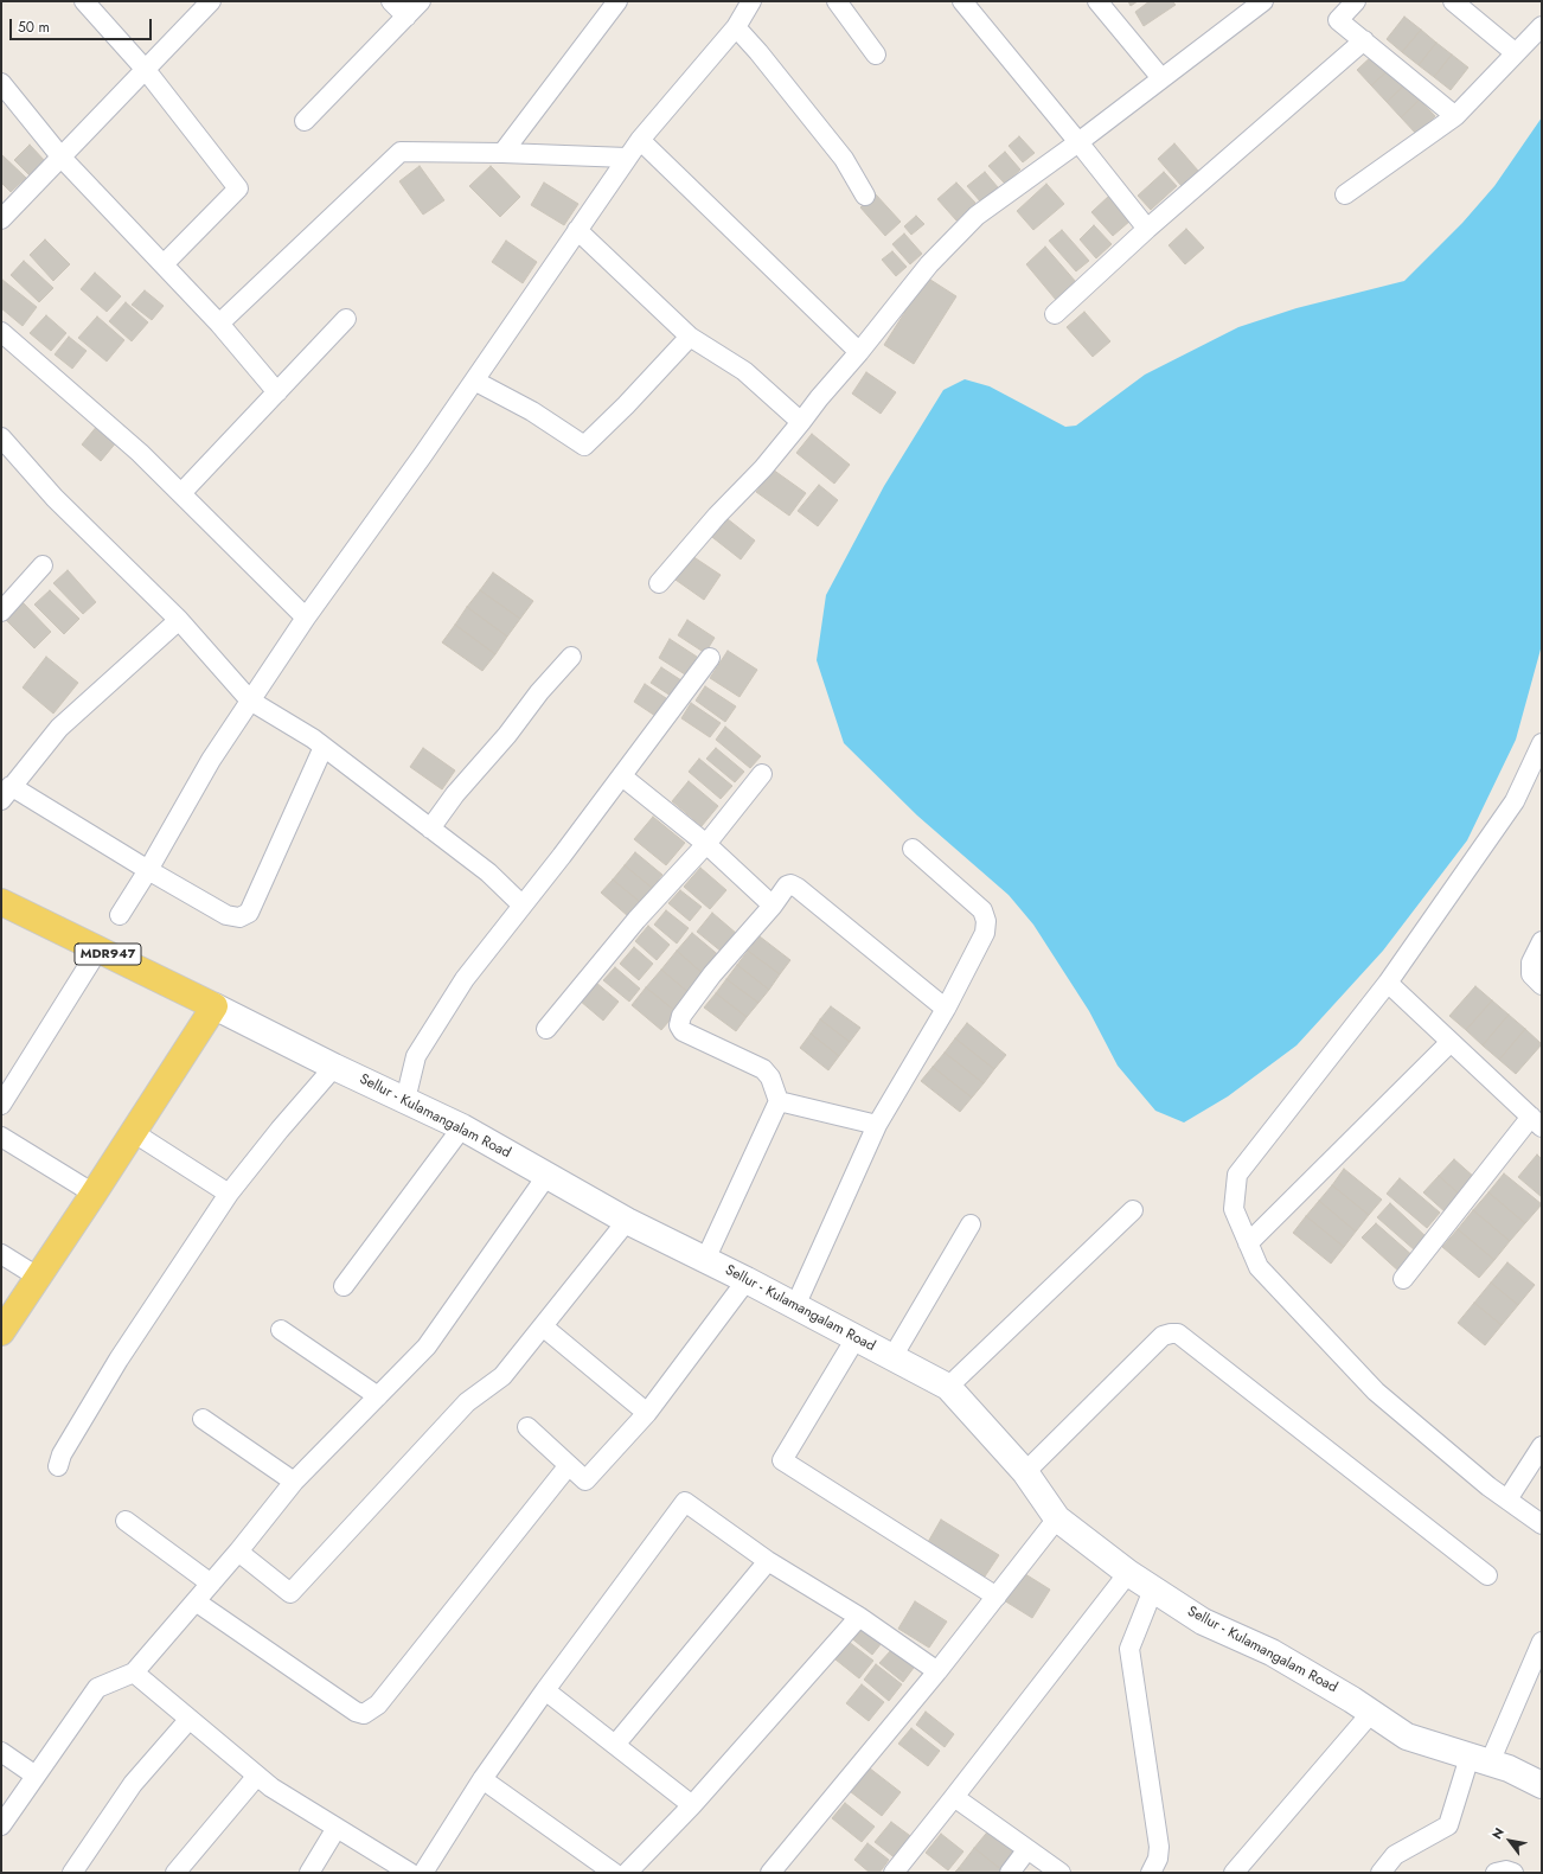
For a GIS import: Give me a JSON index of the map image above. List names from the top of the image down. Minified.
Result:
{"streets":{"main road":["MDR947","Sellur - Kulamangalam Road"]},"scale_bar":"50 m","north":"top left"}
